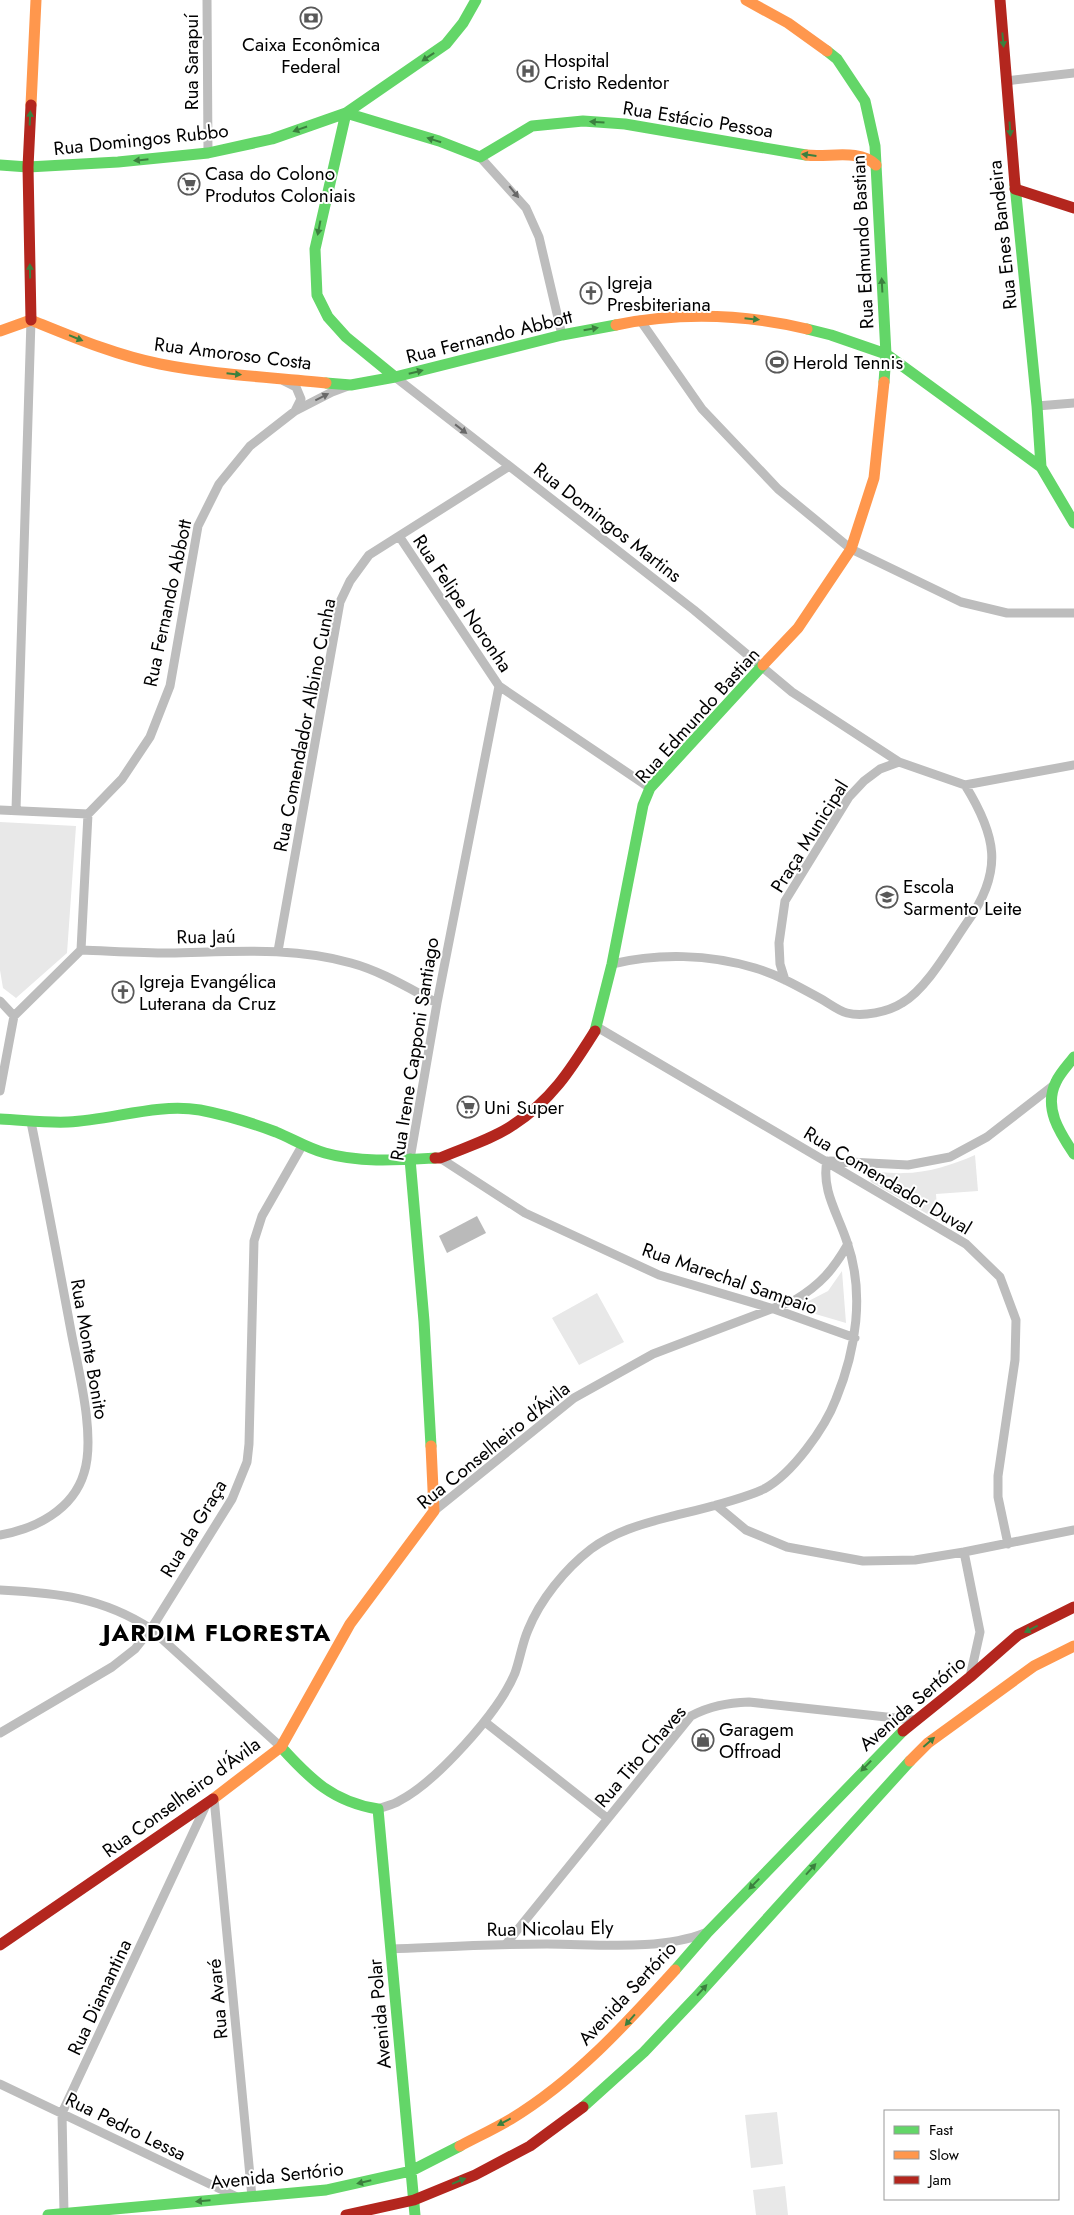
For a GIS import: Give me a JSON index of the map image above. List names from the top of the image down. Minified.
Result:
{"streets":{"street":["Rua Sarapuí","Rua Estácio Pessoa","Rua Domingos Rubbo","Rua Enes Bandeira","Rua Edmundo Bastian","Rua Fernando Abbott","Rua Amoroso Costa","Rua Domingos Martins","Rua Felipe Noronha","Rua Comendador Albino Cunha","Praça Municipal","Rua Jaú","Rua Irene Capponi Santiago","Rua Comendador Duval","Rua Marechal Sampaio","Rua Monte Bonito","Rua Conselheiro d'Ávila","Rua da Graça","Avenida Sertório","Rua Tito Chaves","Rua Nicolau Ely","Rua Diamantina","Rua Avaré","Avenida Polar","Rua Pedro Lessa"]},"crossings":[["Rua Sarapuí","Rua Domingos Rubbo"],["Rua Estácio Pessoa","Rua Edmundo Bastian"],["Rua Domingos Rubbo","Rua Domingos Martins"],["Rua Enes Bandeira","Rua Fernando Abbott"],["Rua Edmundo Bastian","Rua Fernando Abbott"],["Rua Edmundo Bastian","Rua Domingos Martins"],["Rua Edmundo Bastian","Rua Felipe Noronha"],["Rua Edmundo Bastian","Rua Irene Capponi Santiago"],["Rua Edmundo Bastian","Rua Comendador Duval"],["Rua Edmundo Bastian","Rua Marechal Sampaio"],["Rua Edmundo Bastian","Rua Monte Bonito"],["Rua Edmundo Bastian","Rua da Graça"],["Rua Fernando Abbott","Rua Amoroso Costa"],["Rua Fernando Abbott","Rua Domingos Martins"],["Rua Domingos Martins","Rua Comendador Albino Cunha"],["Rua Domingos Martins","Praça Municipal"],["Rua Felipe Noronha","Rua Comendador Albino Cunha"],["Rua Felipe Noronha","Rua Irene Capponi Santiago"],["Rua Comendador Albino Cunha","Rua Jaú"],["Rua Jaú","Rua Irene Capponi Santiago"],["Rua Irene Capponi Santiago","Rua Conselheiro d'Ávila"],["Rua Marechal Sampaio","Rua Conselheiro d'Ávila"],["Rua Conselheiro d'Ávila","Rua Diamantina"],["Rua Conselheiro d'Ávila","Rua Avaré"],["Avenida Sertório","Rua Tito Chaves"],["Avenida Sertório","Rua Nicolau Ely"],["Avenida Sertório","Rua Diamantina"],["Avenida Sertório","Rua Avaré"],["Avenida Sertório","Avenida Polar"],["Avenida Sertório","Rua Pedro Lessa"],["Rua Tito Chaves","Rua Nicolau Ely"],["Rua Nicolau Ely","Avenida Polar"],["Rua Diamantina","Rua Avaré"],["Rua Diamantina","Rua Pedro Lessa"]],"one_way":["Rua Estácio Pessoa","Rua Domingos Rubbo","Rua Enes Bandeira","Rua Fernando Abbott","Rua Amoroso Costa"],"districts":["JARDIM FLORESTA"],"places":{"bank":["Caixa Econômica Federal"],"hospital":["Hospital Cristo Redentor"],"supermarket":["Casa do Colono Produtos Coloniais","Uni Super"],"church":["Igreja Presbiteriana","Igreja Evangélica Luterana da Cruz"],"sports":["Herold Tennis"],"school or university":["Escola Sarmento Leite"],"shop":["Garagem Offroad"]},"legend":["Fast","Slow","Jam"]}
